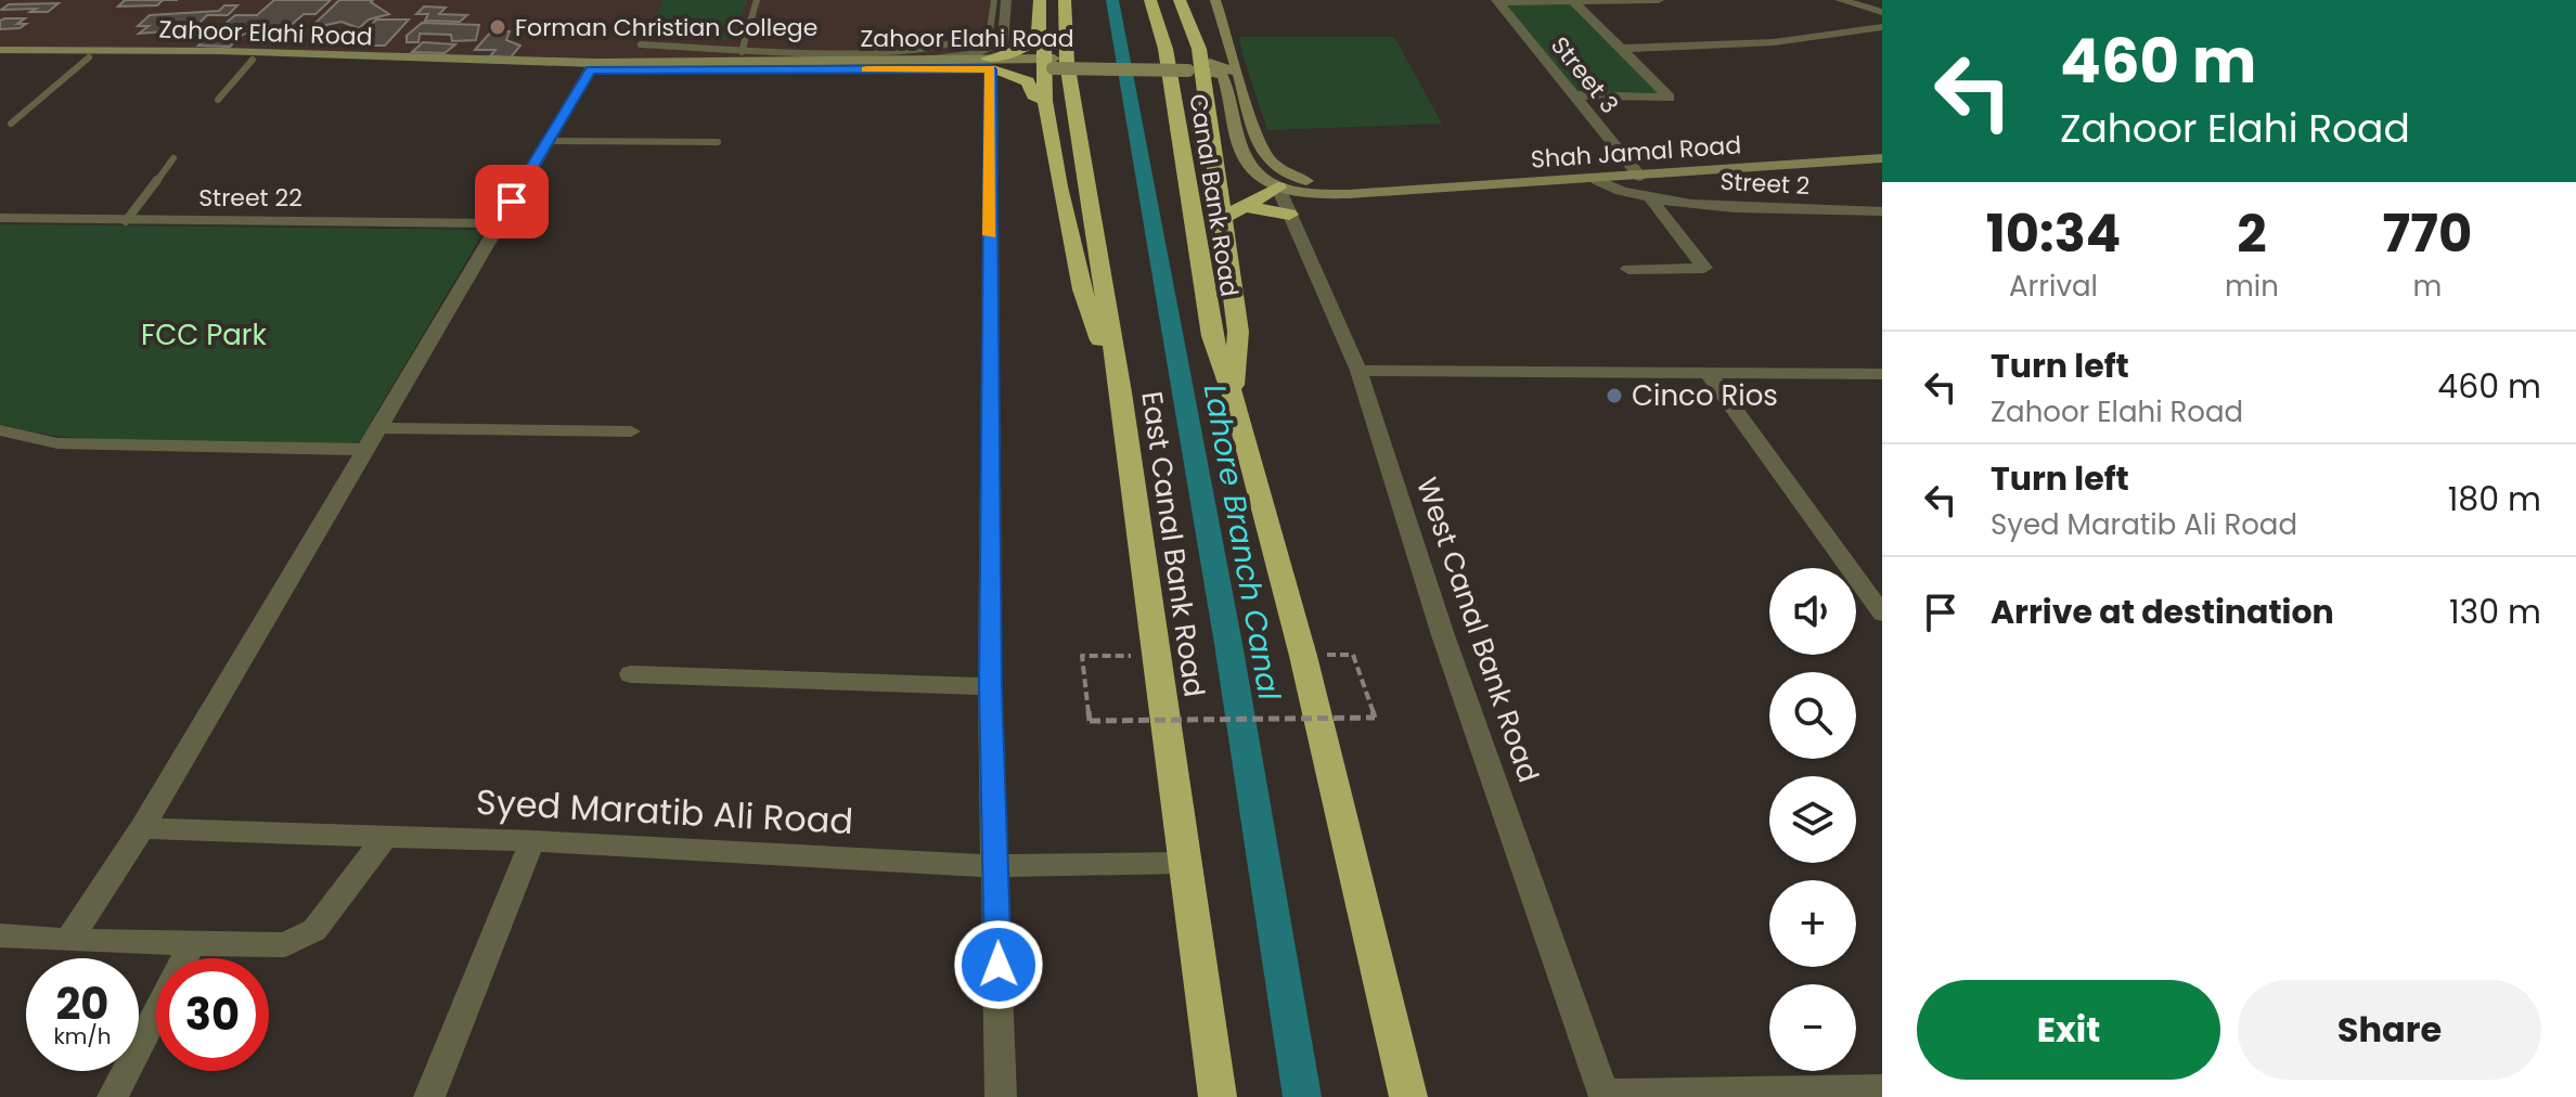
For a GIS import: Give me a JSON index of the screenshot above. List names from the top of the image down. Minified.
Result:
{"streets":{"highway":["Canal Bank Road","East Canal Bank Road"],"main road":["Zahoor Elahi Road","Shah Jamal Road"],"street":["Street 3","Street 2","Street 22","West Canal Bank Road","Syed Maratib Ali Road"]},"crossings":[["Street 3","Shah Jamal Road"],["Shah Jamal Road","Street 2"],["East Canal Bank Road","Syed Maratib Ali Road"]],"water":["Lahore Branch Canal"],"parks":["FCC Park"],"places":["Forman Christian College","Cinco Rios"],"page":{"turn":["460 m","Zahoor Elahi Road"],"eta":["10:34","Arrival","2","min","770","m"],"list":[{"name":"Turn left","note":"Zahoor Elahi Road","value":"460 m"},{"name":"Turn left","note":"Syed Maratib Ali Road","value":"180 m"},{"name":"Arrive at destination","value":"130 m"}],"map_buttons":["+","−"],"speed":"20 km/h","limit":"30","buttons":["Exit","Share"]}}
